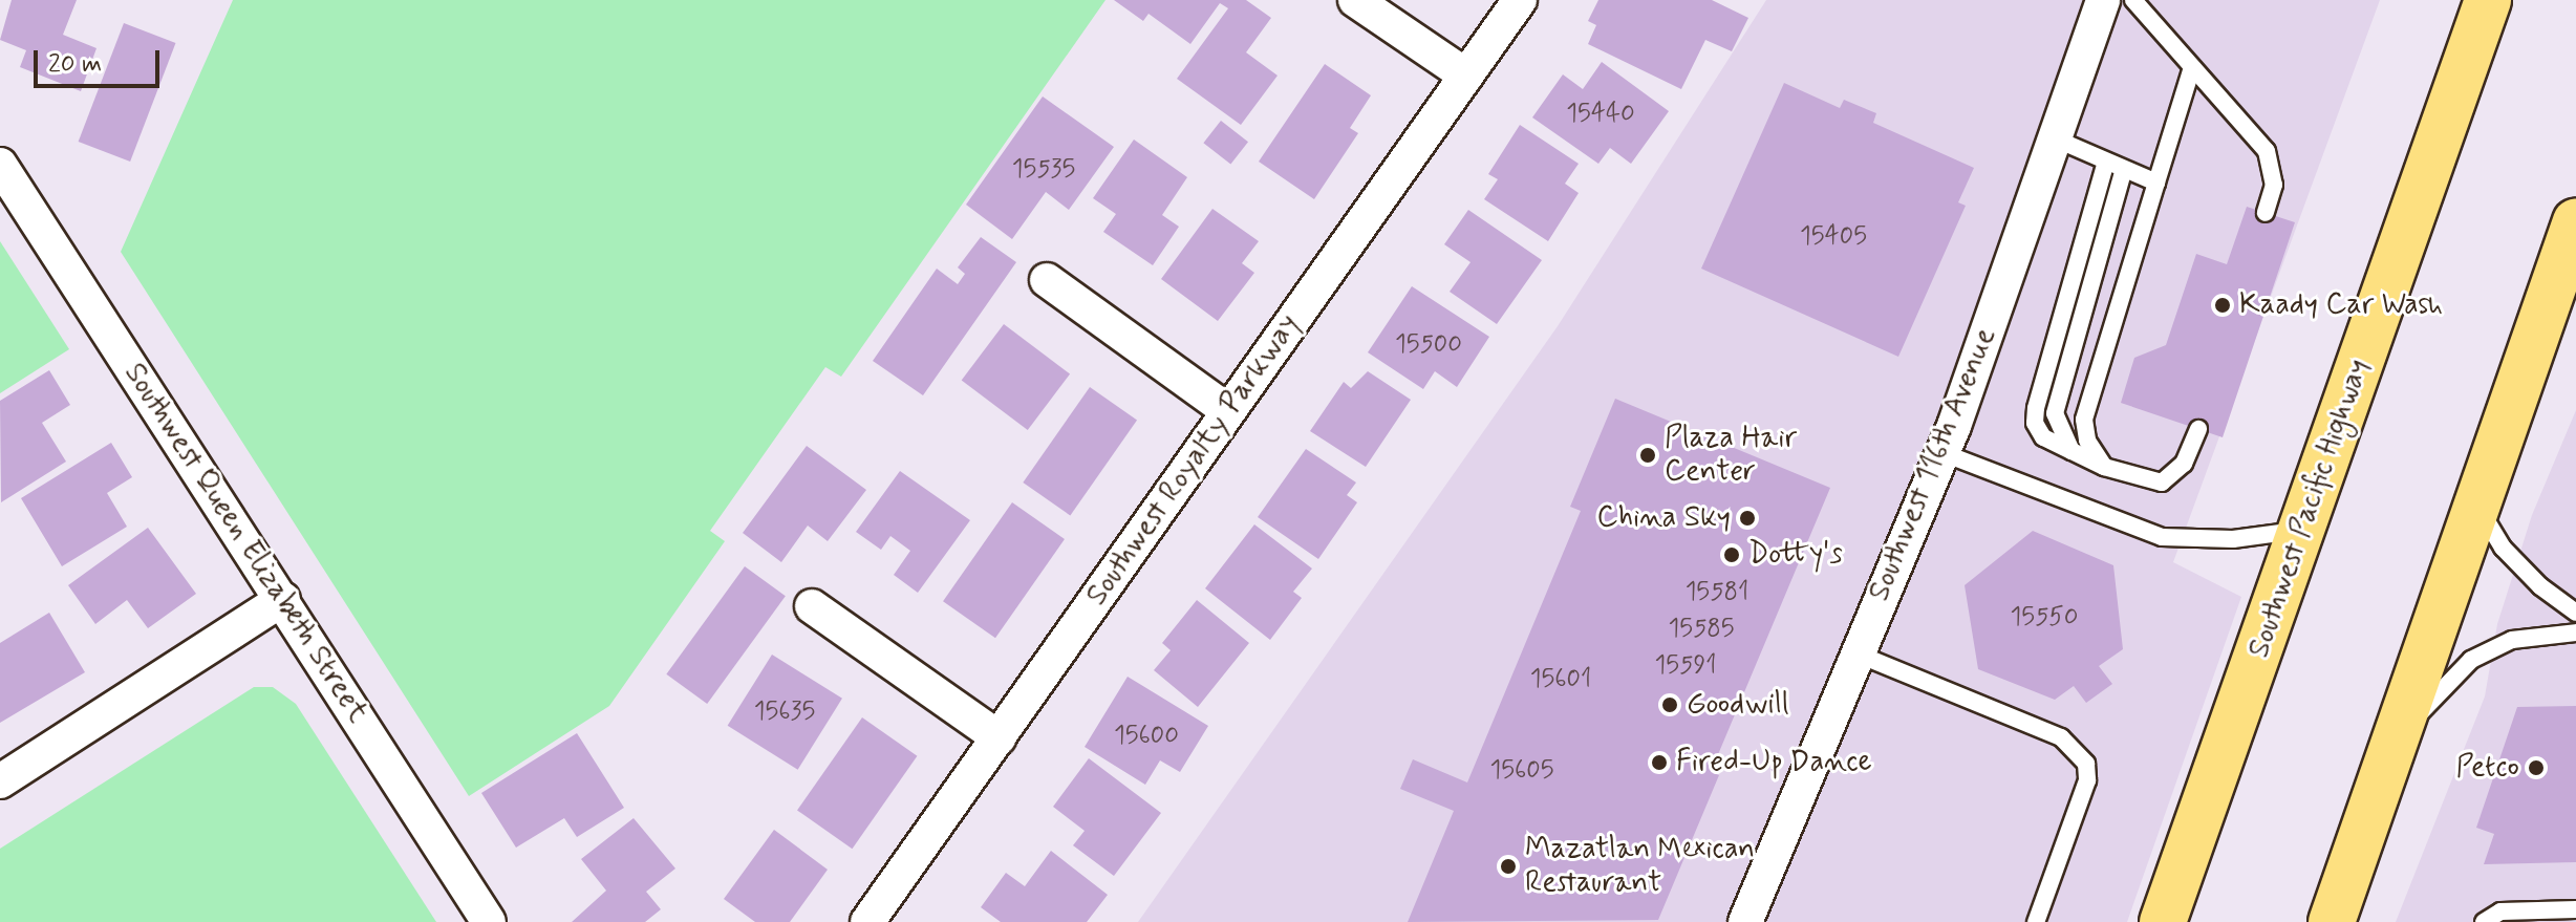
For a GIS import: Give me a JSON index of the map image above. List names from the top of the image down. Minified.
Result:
{"streets":{"highway":["Southwest Pacific Highway"],"street":["Southwest Royalty Parkway","Southwest 116th Avenue","Southwest Queen Elizabeth Street"]},"places":["Kaady Car Wash","Plaza Hair Center","China Sky","Dotty's","Goodwill","Fired-Up Dance","Petco","Mazatlan Mexican Restaurant"],"house_numbers":["15440","15535","15405","15500","15581","15550","15585","15591","15601","15635","15600","15605"],"scale_bar":"20 m"}
